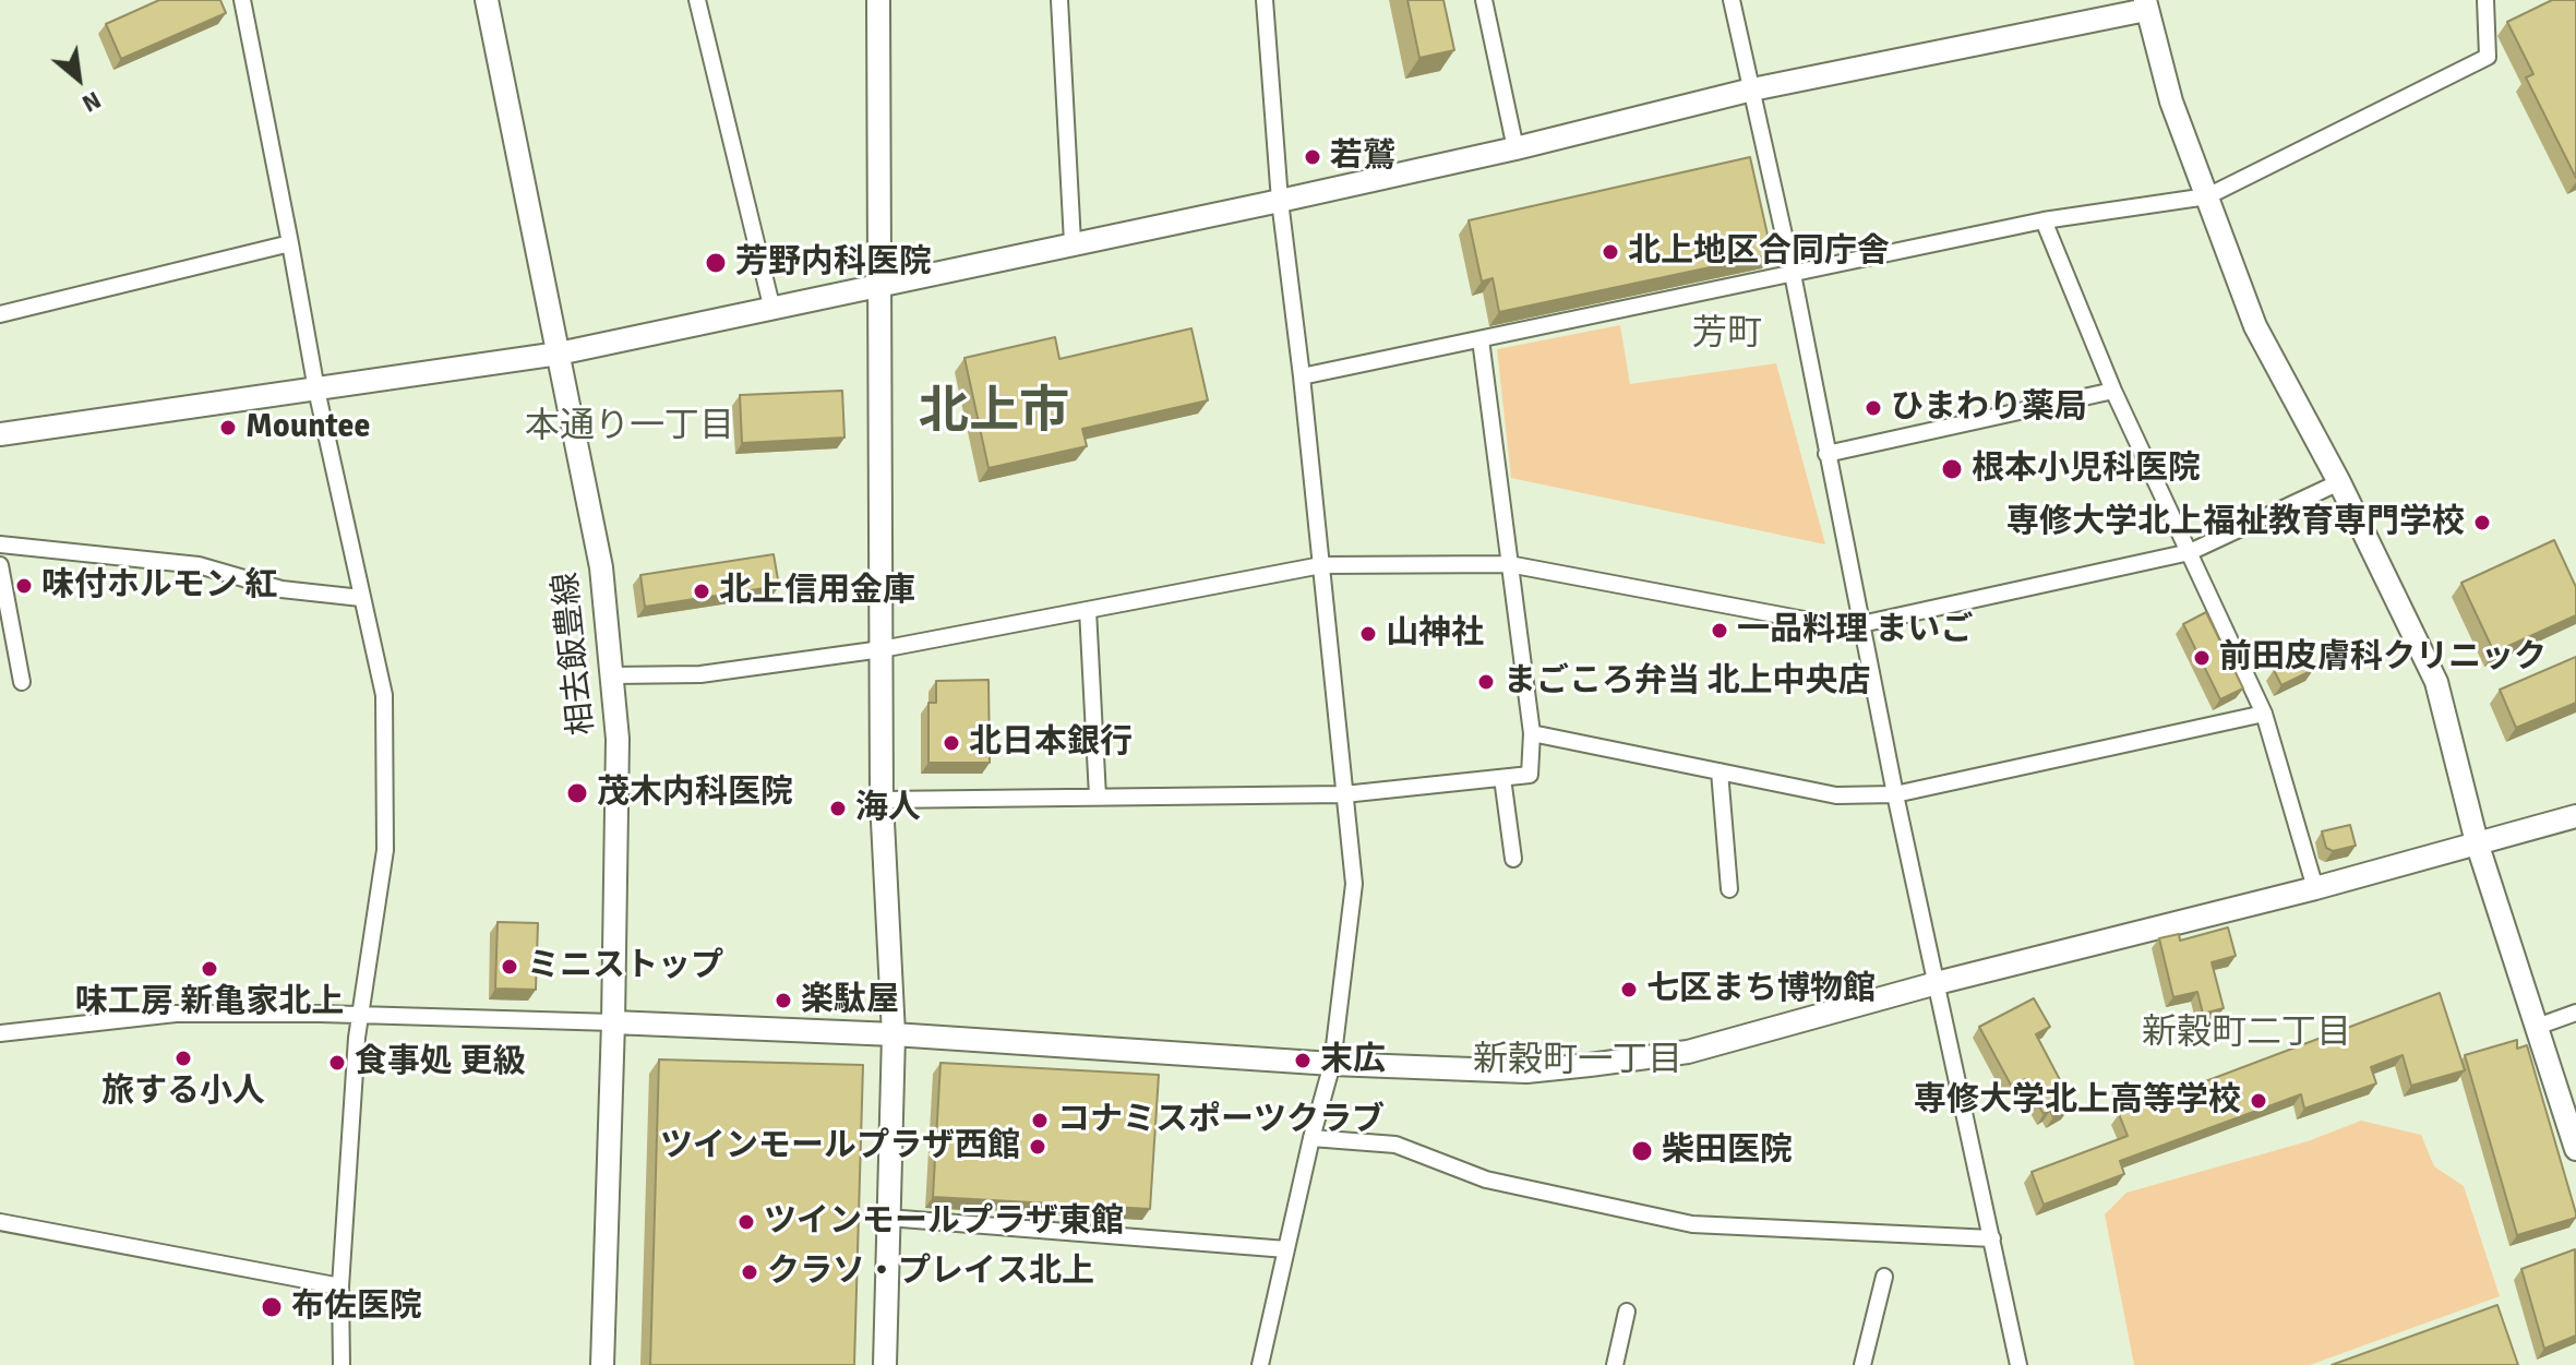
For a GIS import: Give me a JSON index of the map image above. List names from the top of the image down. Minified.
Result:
{"streets":{"street":["相去飯豊線"]},"districts":["芳町","北上市","本通り一丁目","新穀町二丁目","新穀町一丁目"],"places":["若鷲","北上地区合同庁舎","芳野内科医院","ひまわり薬局","Mountee","根本小児科医院","専修大学北上福祉教育専門学校","味付ホルモン 紅","北上信用金庫","一品料理 まいご","山神社","前田皮膚科クリニック","まごころ弁当 北上中央店","北日本銀行","茂木内科医院","海人","ミニストップ","味工房 新亀家北上","七区まち博物館","楽駄屋","旅する小人","末広","食事処 更級","専修大学北上高等学校","コナミスポーツクラブ","ツインモールプラザ西館","柴田医院","ツインモールプラザ東館","クラソ・プレイス北上","布佐医院"],"north":"bottom right"}
